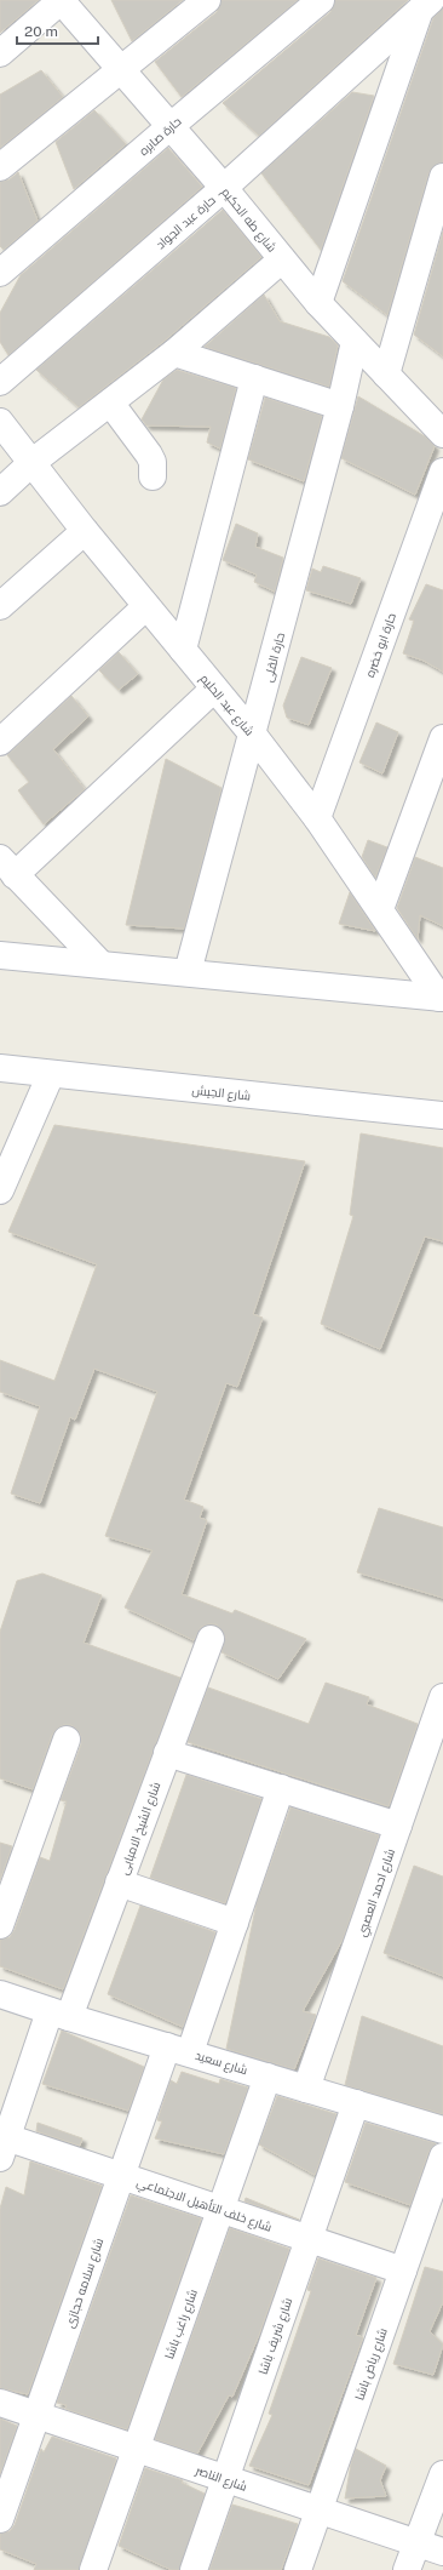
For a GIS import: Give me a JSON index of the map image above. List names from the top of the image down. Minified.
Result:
{"streets":{"street":["حارة صابره","شارع طه الحكيم","حارة عبد الجواد","حارة ابو خضره","حارة القلى","شارع عبد الحليم","شارع الجيش","شارع الشيخ الامبابى","شارع احمد العصبي","شارع سعيد","شارع خلف التأهيل الاجتماعي","شارع سلامه حجازى","شارع راغب باشا","شارع شريف باشا","شارع رياض باشا","شارع الناصر"]},"crossings":[["حارة صابره","شارع طه الحكيم"],["شارع طه الحكيم","حارة عبد الجواد"],["شارع طه الحكيم","حارة القلى"],["حارة ابو خضره","شارع عبد الحليم"],["حارة القلى","شارع عبد الحليم"],["شارع الشيخ الامبابى","شارع سعيد"],["شارع الشيخ الامبابى","شارع خلف التأهيل الاجتماعي"],["شارع احمد العصبي","شارع سعيد"],["شارع سعيد","شارع سلامه حجازى"],["شارع سعيد","شارع راغب باشا"],["شارع سعيد","شارع شريف باشا"],["شارع خلف التأهيل الاجتماعي","شارع سلامه حجازى"],["شارع خلف التأهيل الاجتماعي","شارع راغب باشا"],["شارع خلف التأهيل الاجتماعي","شارع شريف باشا"],["شارع خلف التأهيل الاجتماعي","شارع رياض باشا"],["شارع سلامه حجازى","شارع الناصر"],["شارع راغب باشا","شارع الناصر"],["شارع شريف باشا","شارع الناصر"],["شارع رياض باشا","شارع الناصر"]],"scale_bar":"20 m"}
